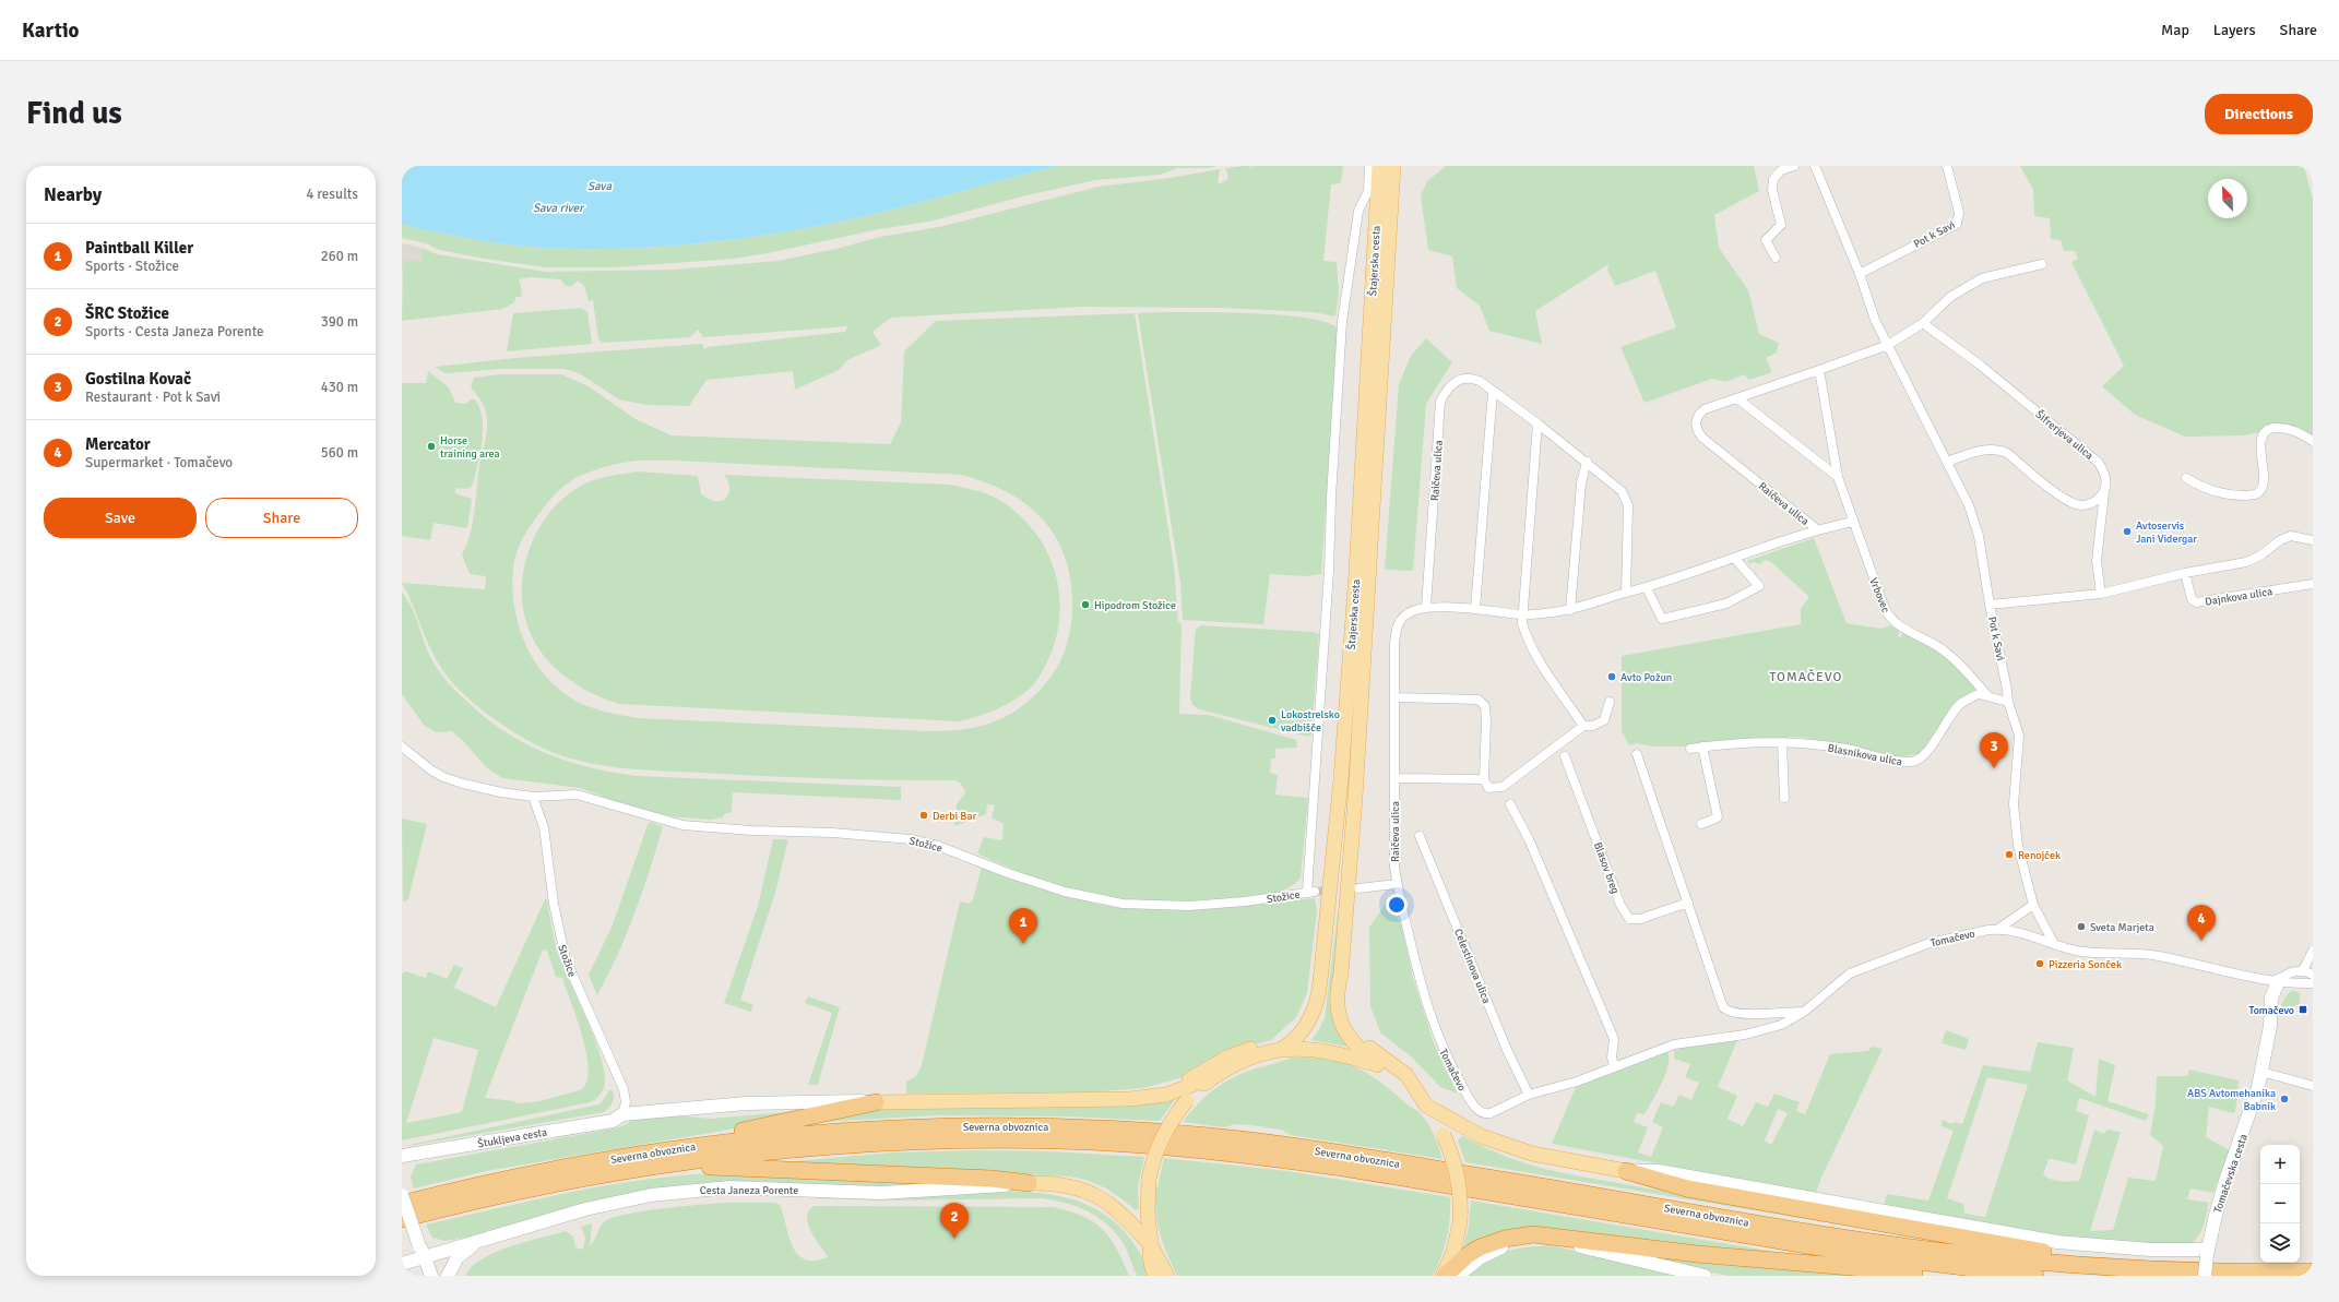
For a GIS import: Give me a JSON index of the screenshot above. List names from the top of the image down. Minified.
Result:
{"streets":{"highway":["Severna obvoznica"],"main road":["Štajerska cesta"],"street":["Pot k Savi","Šifrerjeva ulica","Raičeva ulica","Vrbovec","Dajnkova ulica","Blasnikova ulica","Stožice","Blasov breg","Tomačevo","Celestinova ulica","Štukljeva cesta","Tomačevska cesta","Cesta Janeza Porente"]},"crossings":[["Pot k Savi","Tomačevo"],["Štajerska cesta","Stožice"],["Raičeva ulica","Vrbovec"],["Raičeva ulica","Tomačevo"],["Vrbovec","Blasnikova ulica"],["Stožice","Štukljeva cesta"],["Tomačevo","Celestinova ulica"],["Tomačevo","Tomačevska cesta"]],"districts":["TOMAČEVO"],"water":["Sava","Sava river"],"places":{"other":["Horse training area","Avtoservis Jani Vidergar","Hipodrom Stožice","Avto Požun","Lokostrelsko vadbišče","Derbi Bar","Renojček","Sveta Marjeta","Pizzeria Sonček","ABS Avtomehanika Babnik"],"transit":["Tomačevo"]},"north":"top left","page":{"header":"Kartio","nav":["Map","Layers","Share"],"buttons":["Directions",["Save","Share"]],"title":"Find us","heading":["Nearby","4 results"],"list":[{"mark":"1","name":"Paintball Killer","note":"Sports · Stožice","value":"260 m"},{"mark":"2","name":"ŠRC Stožice","note":"Sports · Cesta Janeza Porente","value":"390 m"},{"mark":"3","name":"Gostilna Kovač","note":"Restaurant · Pot k Savi","value":"430 m"},{"mark":"4","name":"Mercator","note":"Supermarket · Tomačevo","value":"560 m"}],"pins":["3","4","1","2"],"map_buttons":["+","−"]}}
